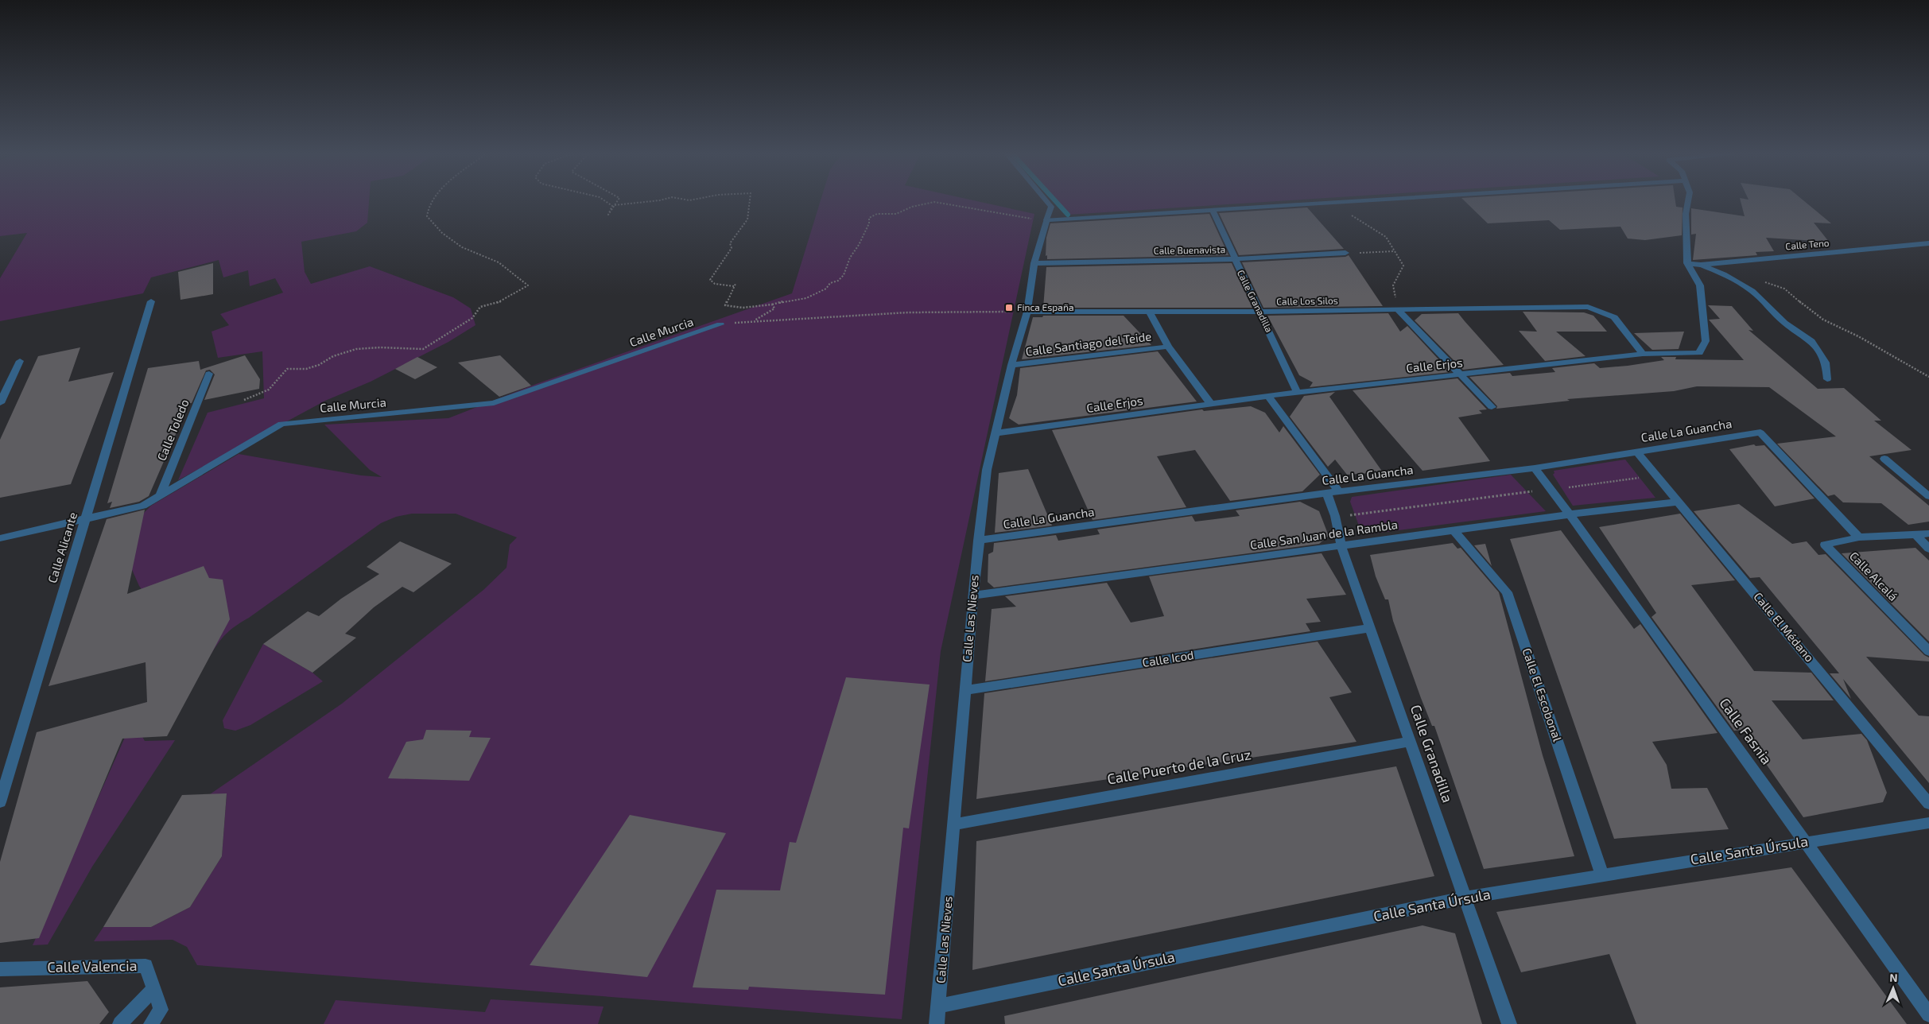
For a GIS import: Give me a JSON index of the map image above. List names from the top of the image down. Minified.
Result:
{"streets":{"street":["Calle Teno","Calle Buenavista","Calle Granadilla","Calle Los Silos","Calle Murcia","Calle Santiago del Teide","Calle Erjos","Calle Toledo","Calle La Guancha","Calle San Juan de la Rambla","Calle Alicante","Calle Alcalá","Calle Las Nieves","Calle El Médano","Calle Icod","Calle El Escobonal","Calle Fasnia","Calle Puerto de la Cruz","Calle Santa Úrsula","Calle Valencia"]},"crossings":[["Calle Teno","Calle Erjos"],["Calle Buenavista","Calle Granadilla"],["Calle Buenavista","Calle Las Nieves"],["Calle Granadilla","Calle Los Silos"],["Calle Granadilla","Calle Erjos"],["Calle Granadilla","Calle La Guancha"],["Calle Granadilla","Calle San Juan de la Rambla"],["Calle Granadilla","Calle Icod"],["Calle Granadilla","Calle Puerto de la Cruz"],["Calle Granadilla","Calle Santa Úrsula"],["Calle Los Silos","Calle Erjos"],["Calle Los Silos","Calle Las Nieves"],["Calle Murcia","Calle Toledo"],["Calle Murcia","Calle Alicante"],["Calle Santiago del Teide","Calle Las Nieves"],["Calle Erjos","Calle Las Nieves"],["Calle La Guancha","Calle Alcalá"],["Calle La Guancha","Calle Las Nieves"],["Calle La Guancha","Calle El Médano"],["Calle La Guancha","Calle Fasnia"],["Calle San Juan de la Rambla","Calle Las Nieves"],["Calle San Juan de la Rambla","Calle El Médano"],["Calle San Juan de la Rambla","Calle El Escobonal"],["Calle San Juan de la Rambla","Calle Fasnia"],["Calle Las Nieves","Calle Icod"],["Calle Las Nieves","Calle Puerto de la Cruz"],["Calle Las Nieves","Calle Santa Úrsula"],["Calle El Escobonal","Calle Santa Úrsula"],["Calle Fasnia","Calle Santa Úrsula"]],"places":{"transit":["Finca España"]},"north":"top"}
